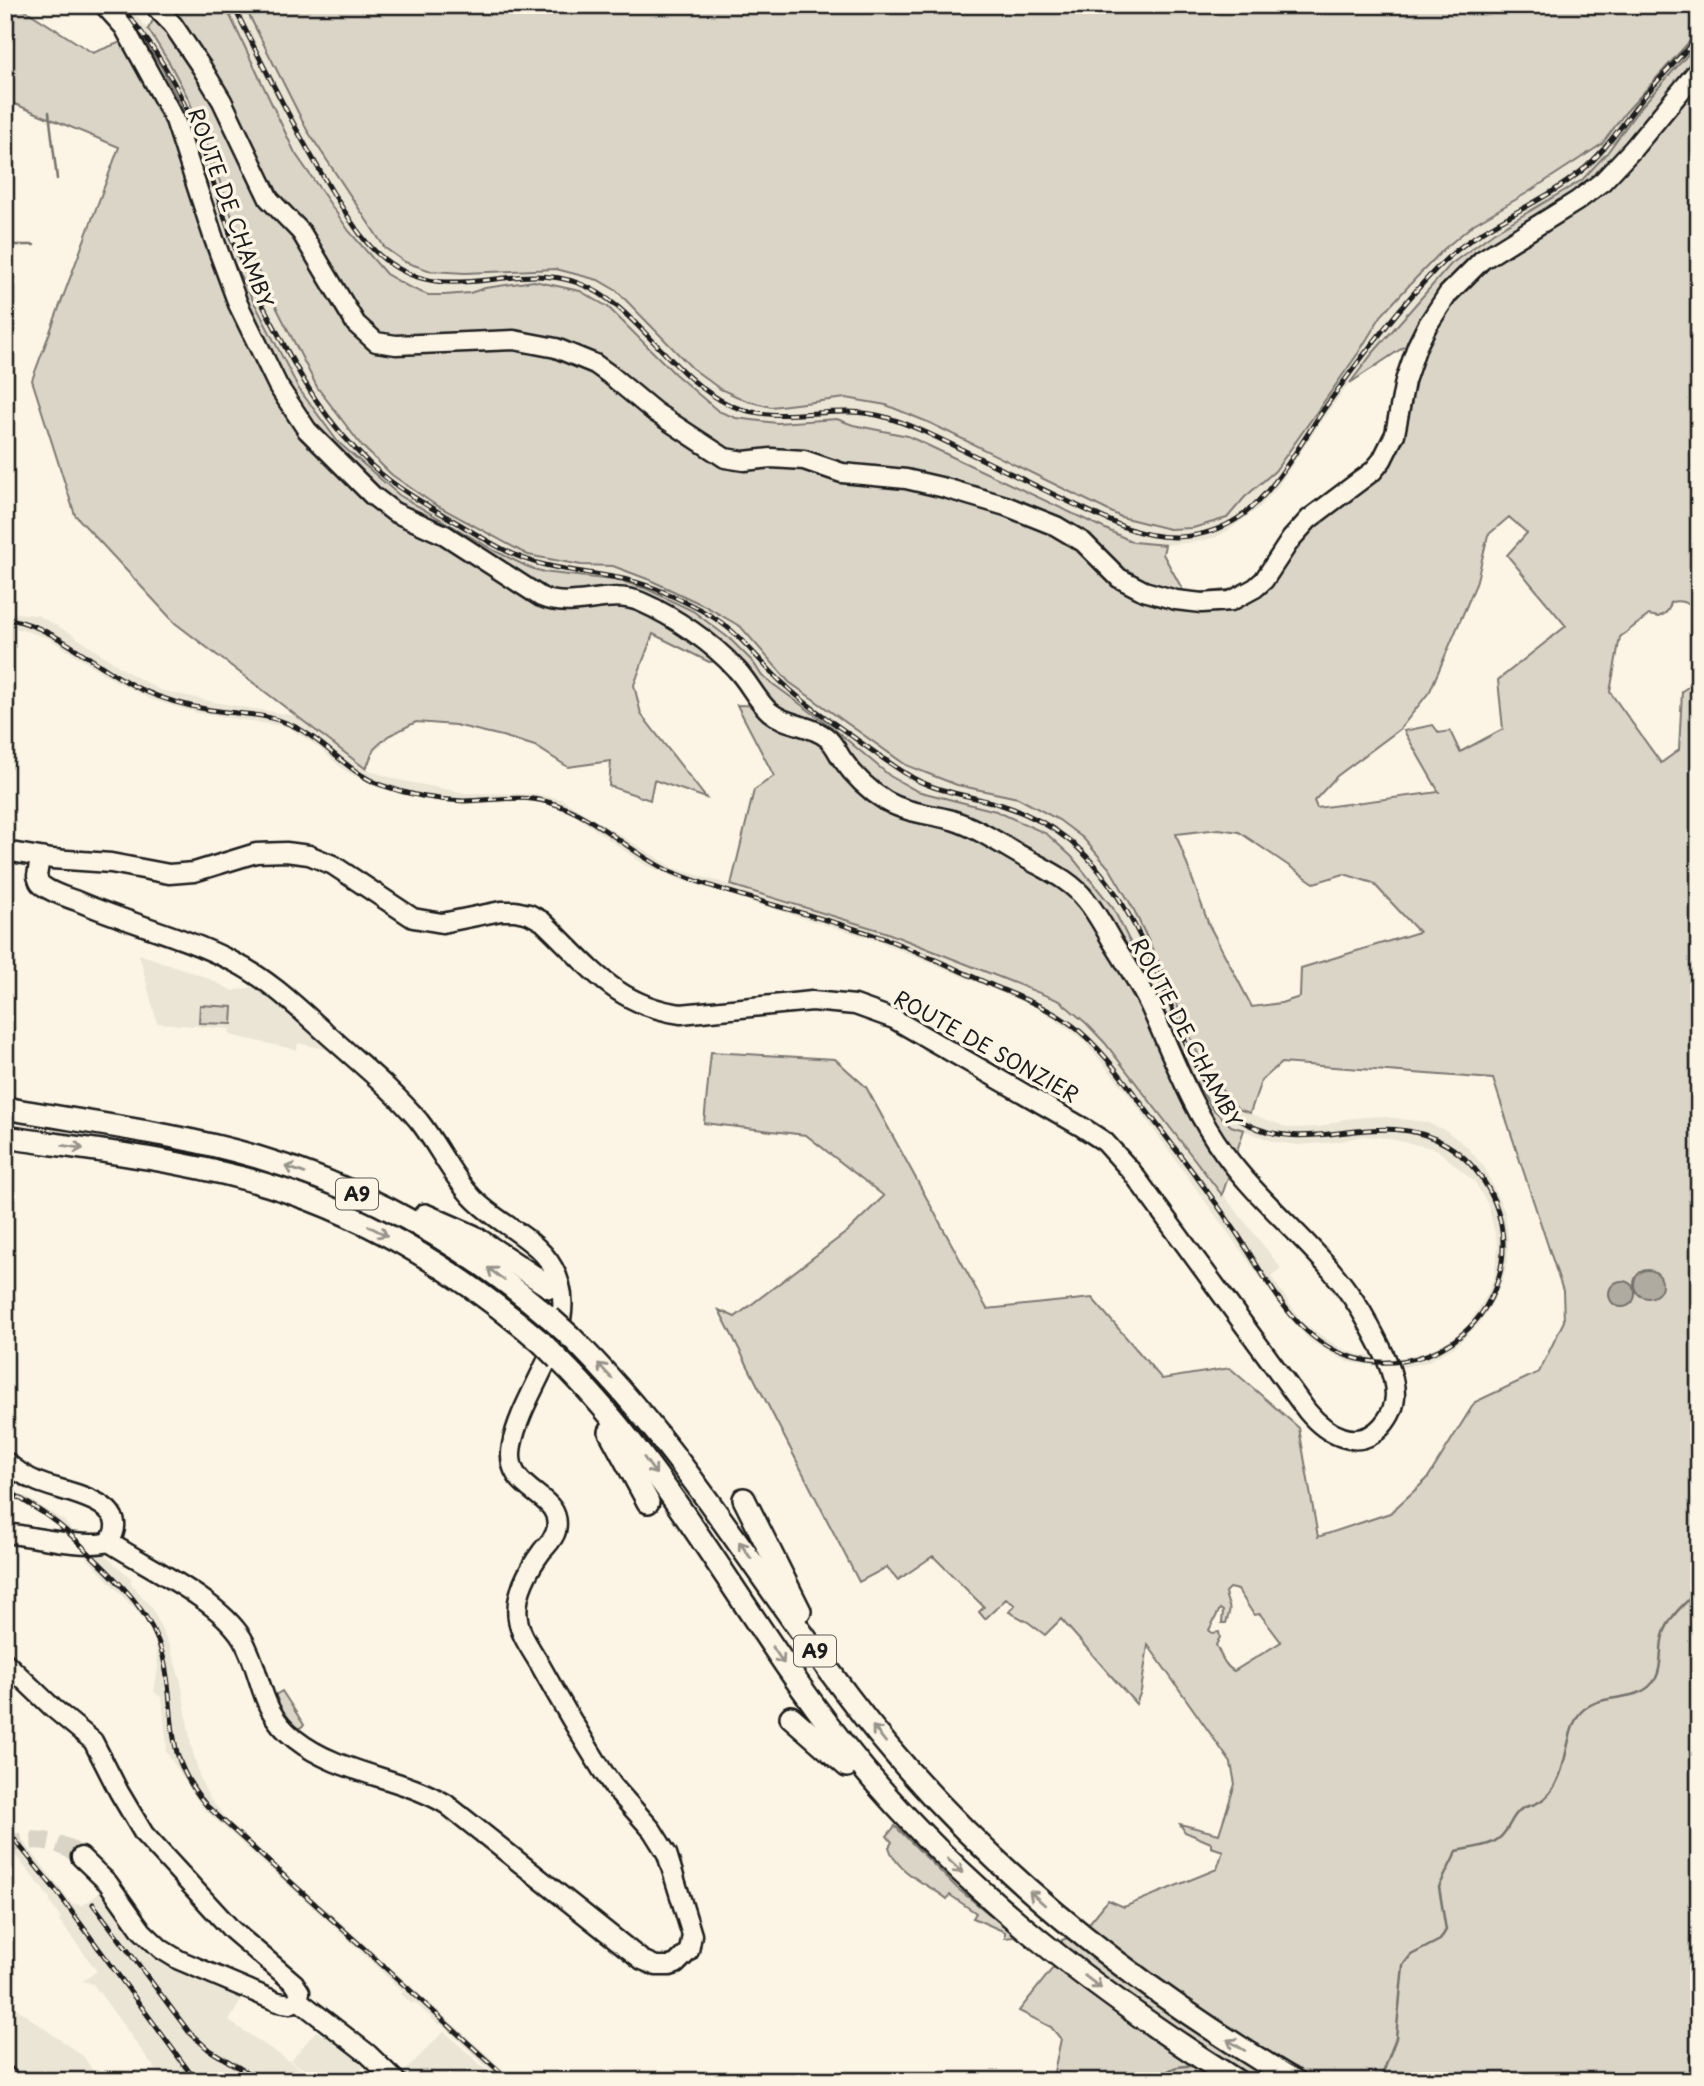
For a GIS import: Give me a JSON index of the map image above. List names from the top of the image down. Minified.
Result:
{"streets":{"highway":["A9"],"street":["ROUTE DE CHAMBY","ROUTE DE SONZIER"]},"crossings":[["ROUTE DE CHAMBY","ROUTE DE SONZIER"]]}
